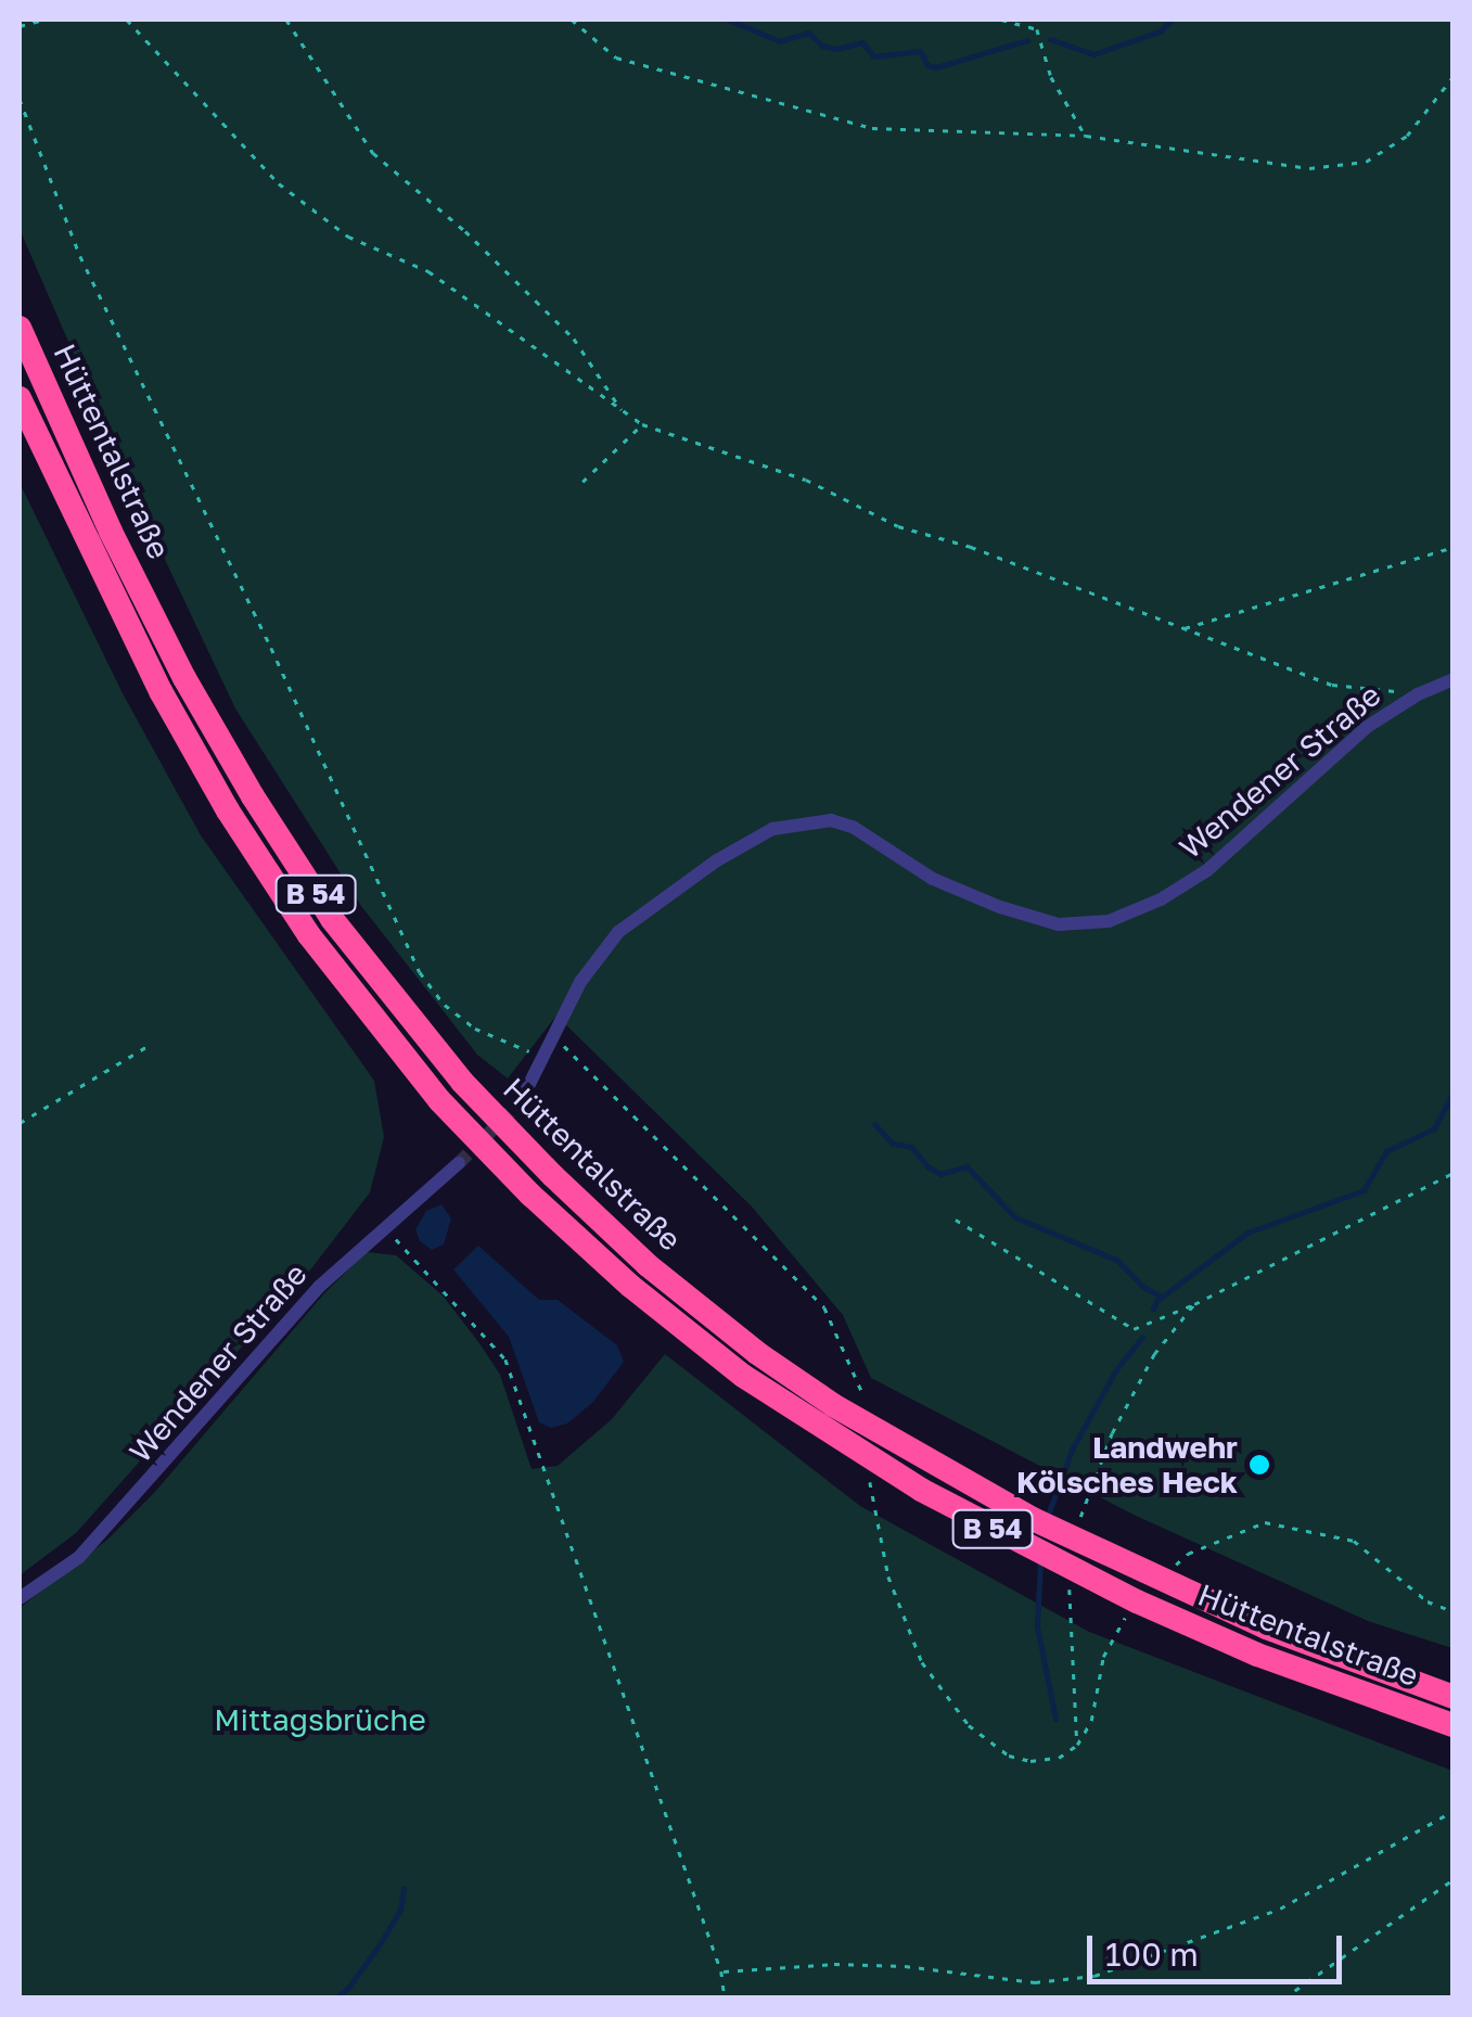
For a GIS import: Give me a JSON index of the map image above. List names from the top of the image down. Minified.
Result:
{"streets":{"highway":["Hüttentalstraße","B 54"],"street":["Wendener Straße"]},"parks":["Mittagsbrüche"],"places":["Landwehr Kölsches Heck"],"scale_bar":"100 m"}
